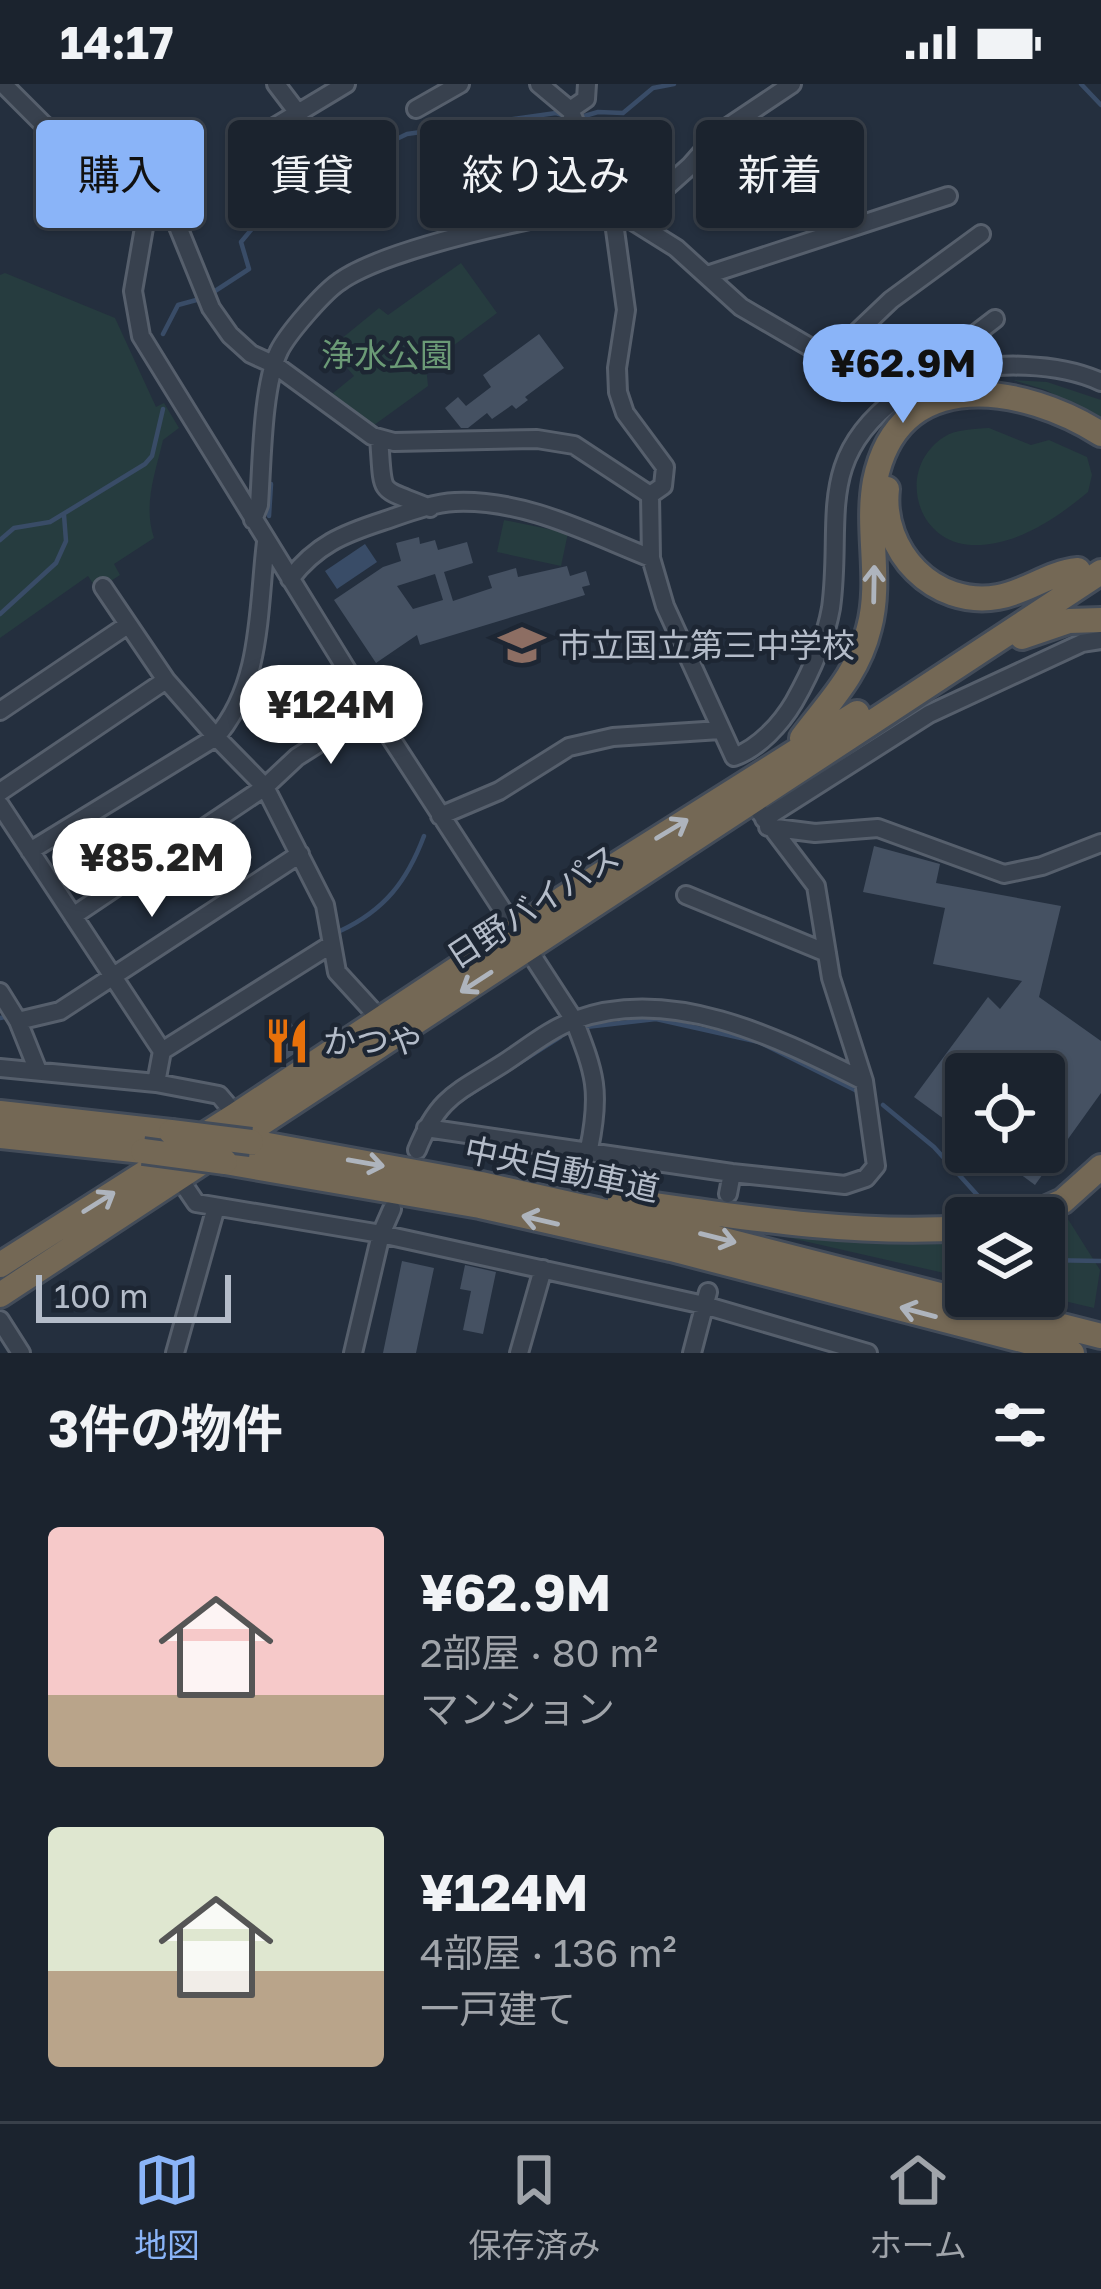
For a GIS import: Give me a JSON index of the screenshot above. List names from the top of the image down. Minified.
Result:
{"streets":{"highway":["日野バイパス","中央自動車道"]},"parks":["浄水公園"],"places":{"school or university":["市立国立第三中学校"],"restaurant":["かつや"]},"scale_bar":"100 m","page":{"status":"14:17","chip":["購入","賃貸","絞り込み","新着"],"price":["¥62.9M","¥124M","¥85.2M"],"scale":"100 m","heading":"3件の物件","list":[{"name":"¥62.9M","note":"2部屋 · 80 m² · マンション"},{"name":"¥124M","note":"4部屋 · 136 m² · 一戸建て"}],"tabs":["地図","保存済み","ホーム"]}}
